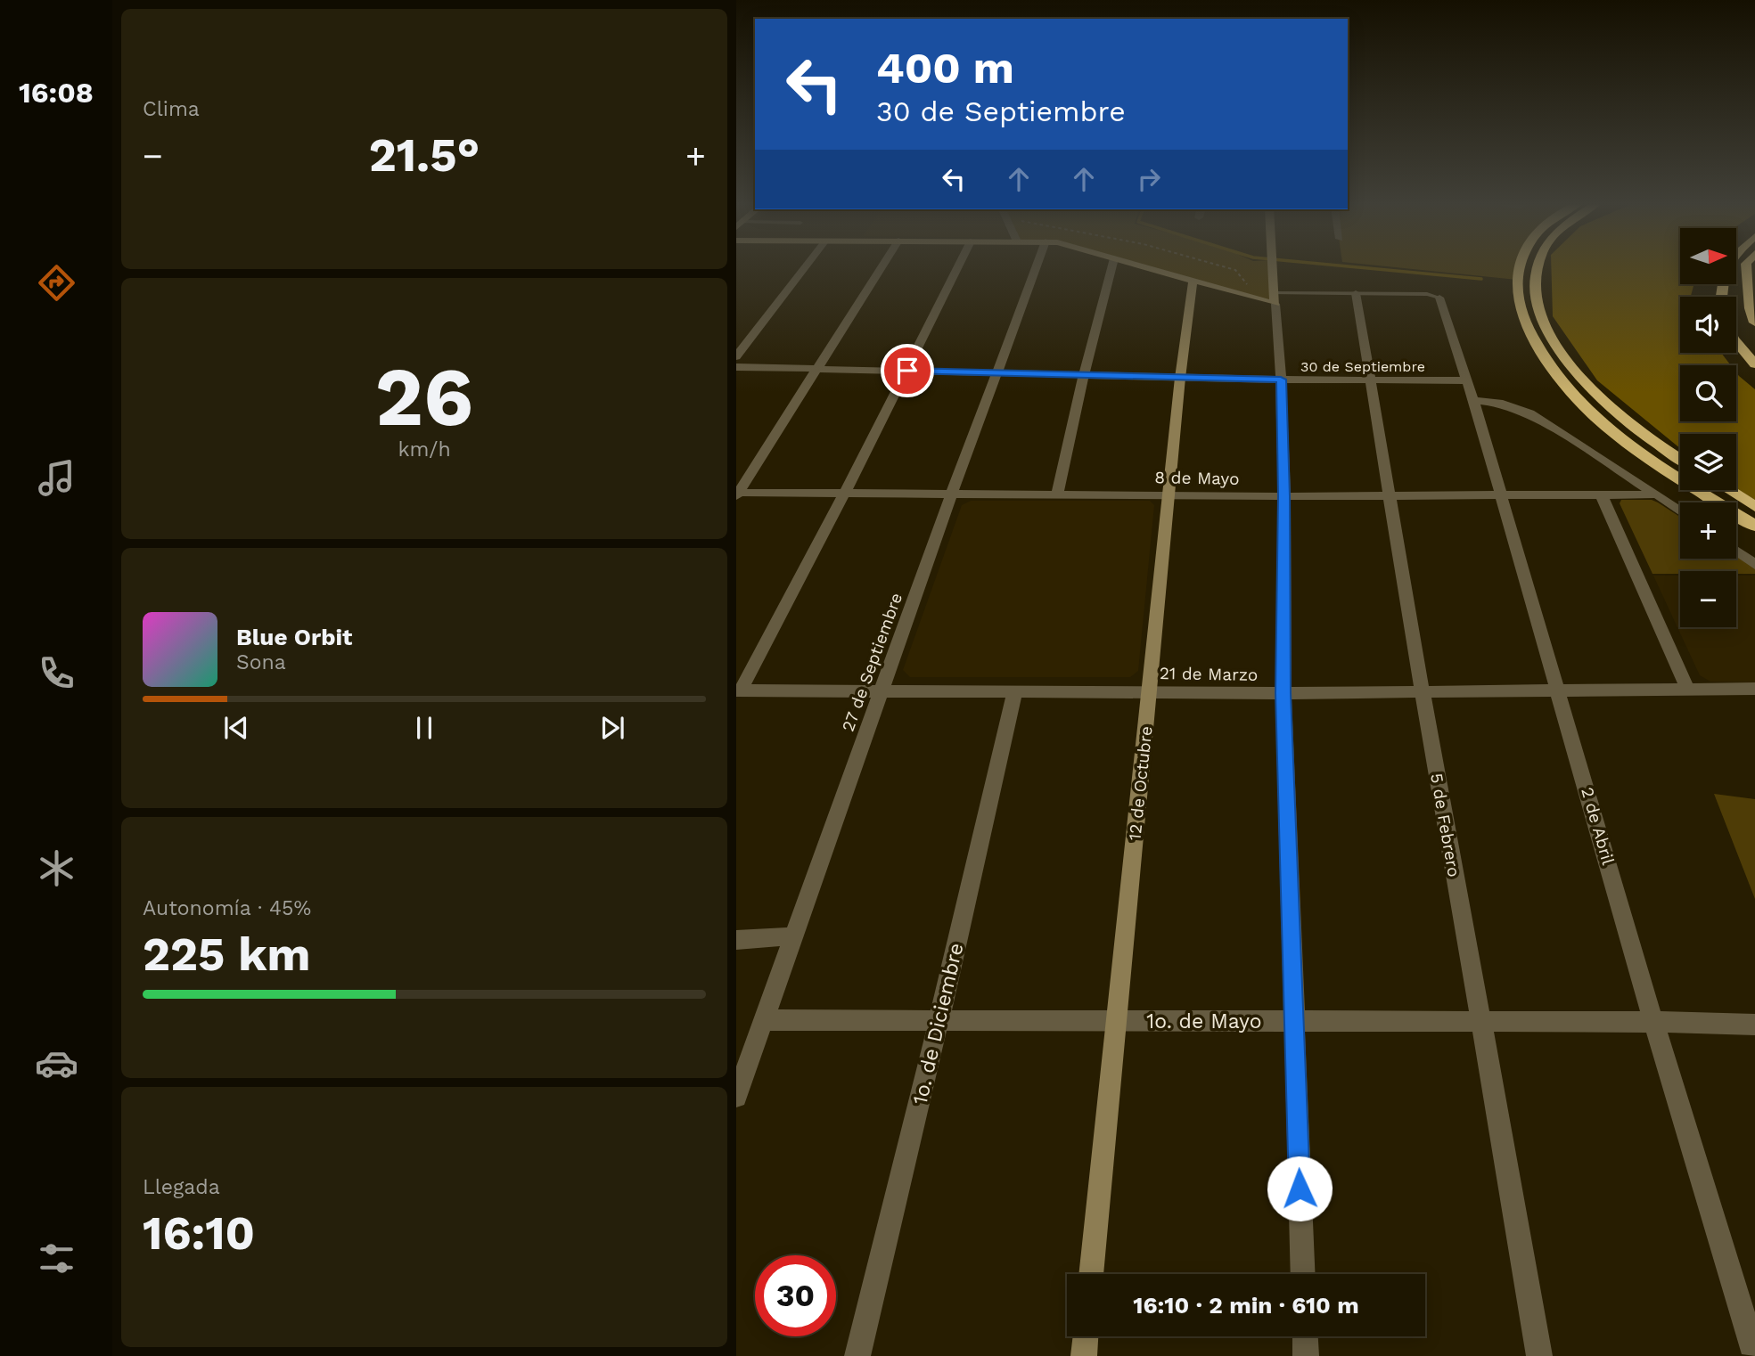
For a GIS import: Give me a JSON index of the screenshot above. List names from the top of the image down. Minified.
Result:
{"streets":{"street":["30 de Septiembre","8 de Mayo","27 de Septiembre","21 de Marzo","12 de Octubre","5 de Febrero","2 de Abril","1o. de Mayo","1o. de Diciembre"]},"crossings":[["30 de Septiembre","27 de Septiembre"],["30 de Septiembre","12 de Octubre"],["30 de Septiembre","5 de Febrero"],["30 de Septiembre","2 de Abril"],["8 de Mayo","27 de Septiembre"],["8 de Mayo","12 de Octubre"],["8 de Mayo","5 de Febrero"],["8 de Mayo","2 de Abril"],["27 de Septiembre","21 de Marzo"],["27 de Septiembre","1o. de Mayo"],["21 de Marzo","12 de Octubre"],["21 de Marzo","5 de Febrero"],["21 de Marzo","2 de Abril"],["21 de Marzo","1o. de Diciembre"],["12 de Octubre","1o. de Mayo"],["5 de Febrero","1o. de Mayo"],["2 de Abril","1o. de Mayo"],["1o. de Mayo","1o. de Diciembre"]],"north":"right","page":{"tabs":"16:08","tile":["Clima",["26","km/h"],["Autonomía · 45%","225 km"],["Llegada","16:10"]],"turn":["400 m","30 de Septiembre"],"heat":["−","21.5°","+"],"map_buttons":["+","−"],"song":["Blue Orbit","Sona"],"limit":"30","trip":"16:10 · 2 min · 610 m"}}
